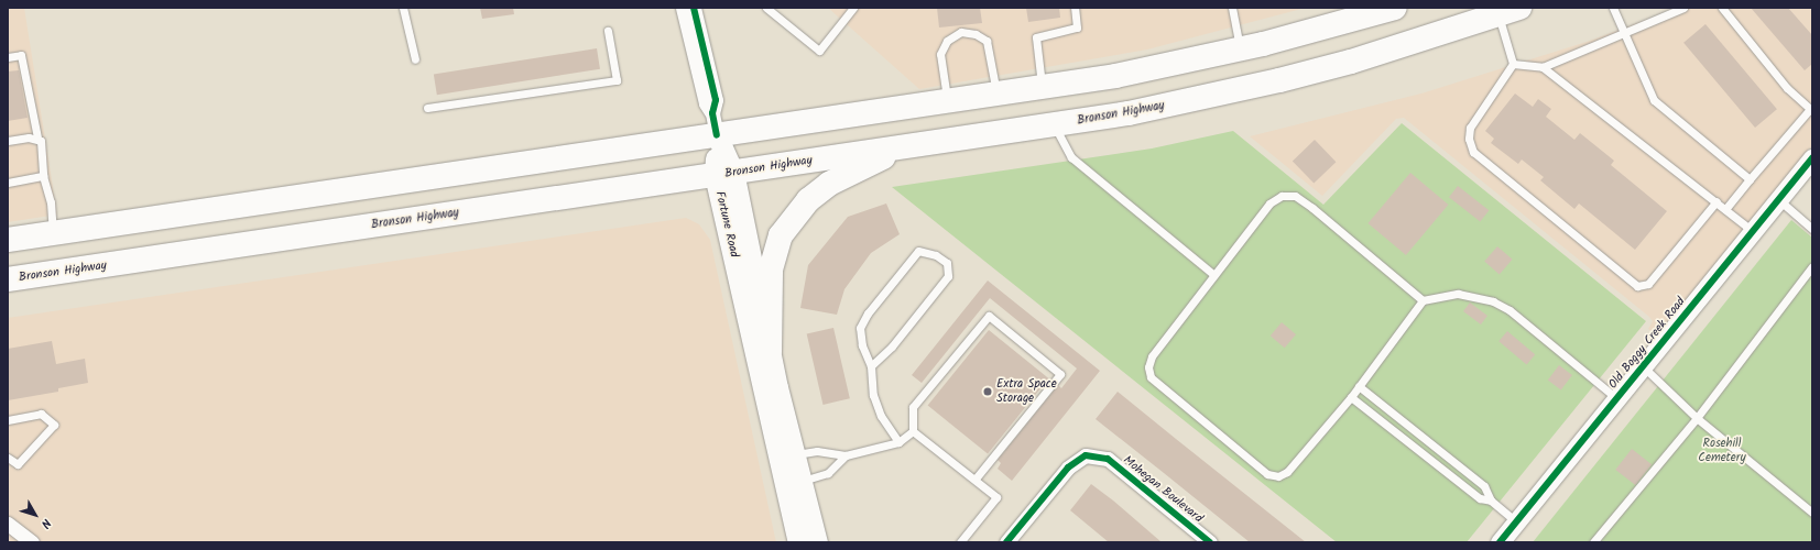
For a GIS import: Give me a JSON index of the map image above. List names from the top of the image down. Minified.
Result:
{"streets":{"highway":["Bronson Highway"],"main road":["Fortune Road"],"street":["Old Boggy Creek Road","Mohegan Boulevard"]},"crossings":[["Bronson Highway","Fortune Road"]],"parks":["Rosehill Cemetery"],"places":["Extra Space Storage"],"north":"bottom right"}
